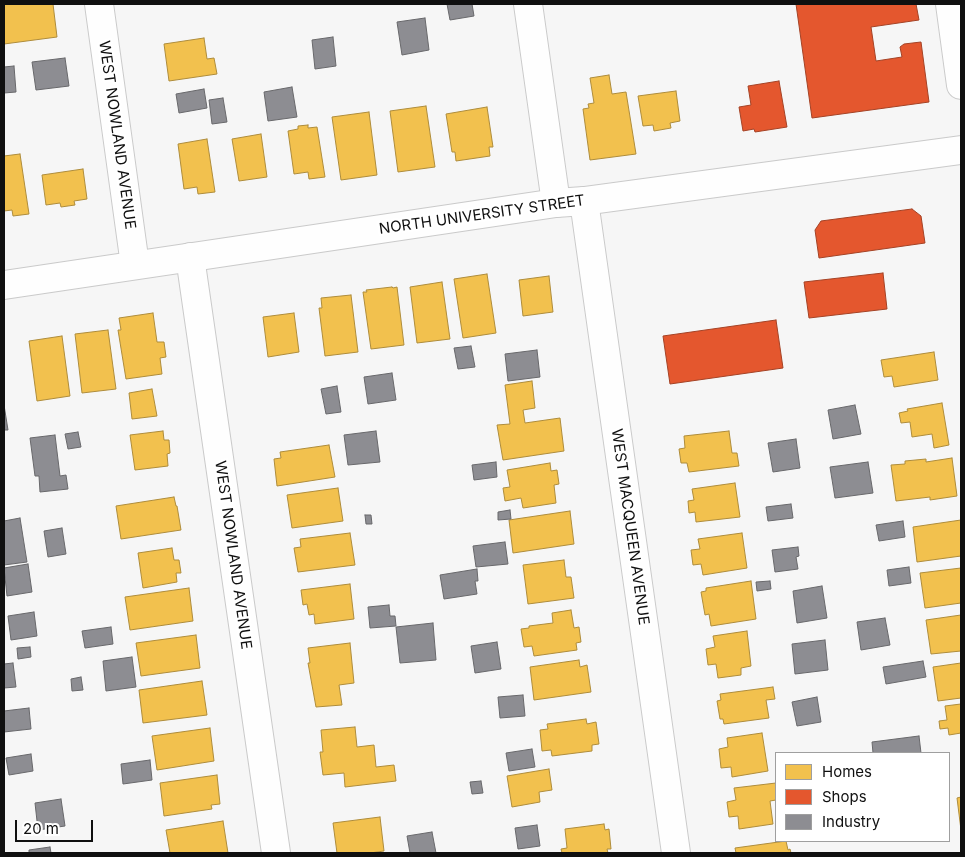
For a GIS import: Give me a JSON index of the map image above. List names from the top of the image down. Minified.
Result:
{"streets":{"street":["WEST NOWLAND AVENUE","NORTH UNIVERSITY STREET","WEST MACQUEEN AVENUE"]},"crossings":[["WEST NOWLAND AVENUE","NORTH UNIVERSITY STREET"],["NORTH UNIVERSITY STREET","WEST MACQUEEN AVENUE"]],"legend":["Homes","Shops","Industry"],"scale_bar":"20 m"}
